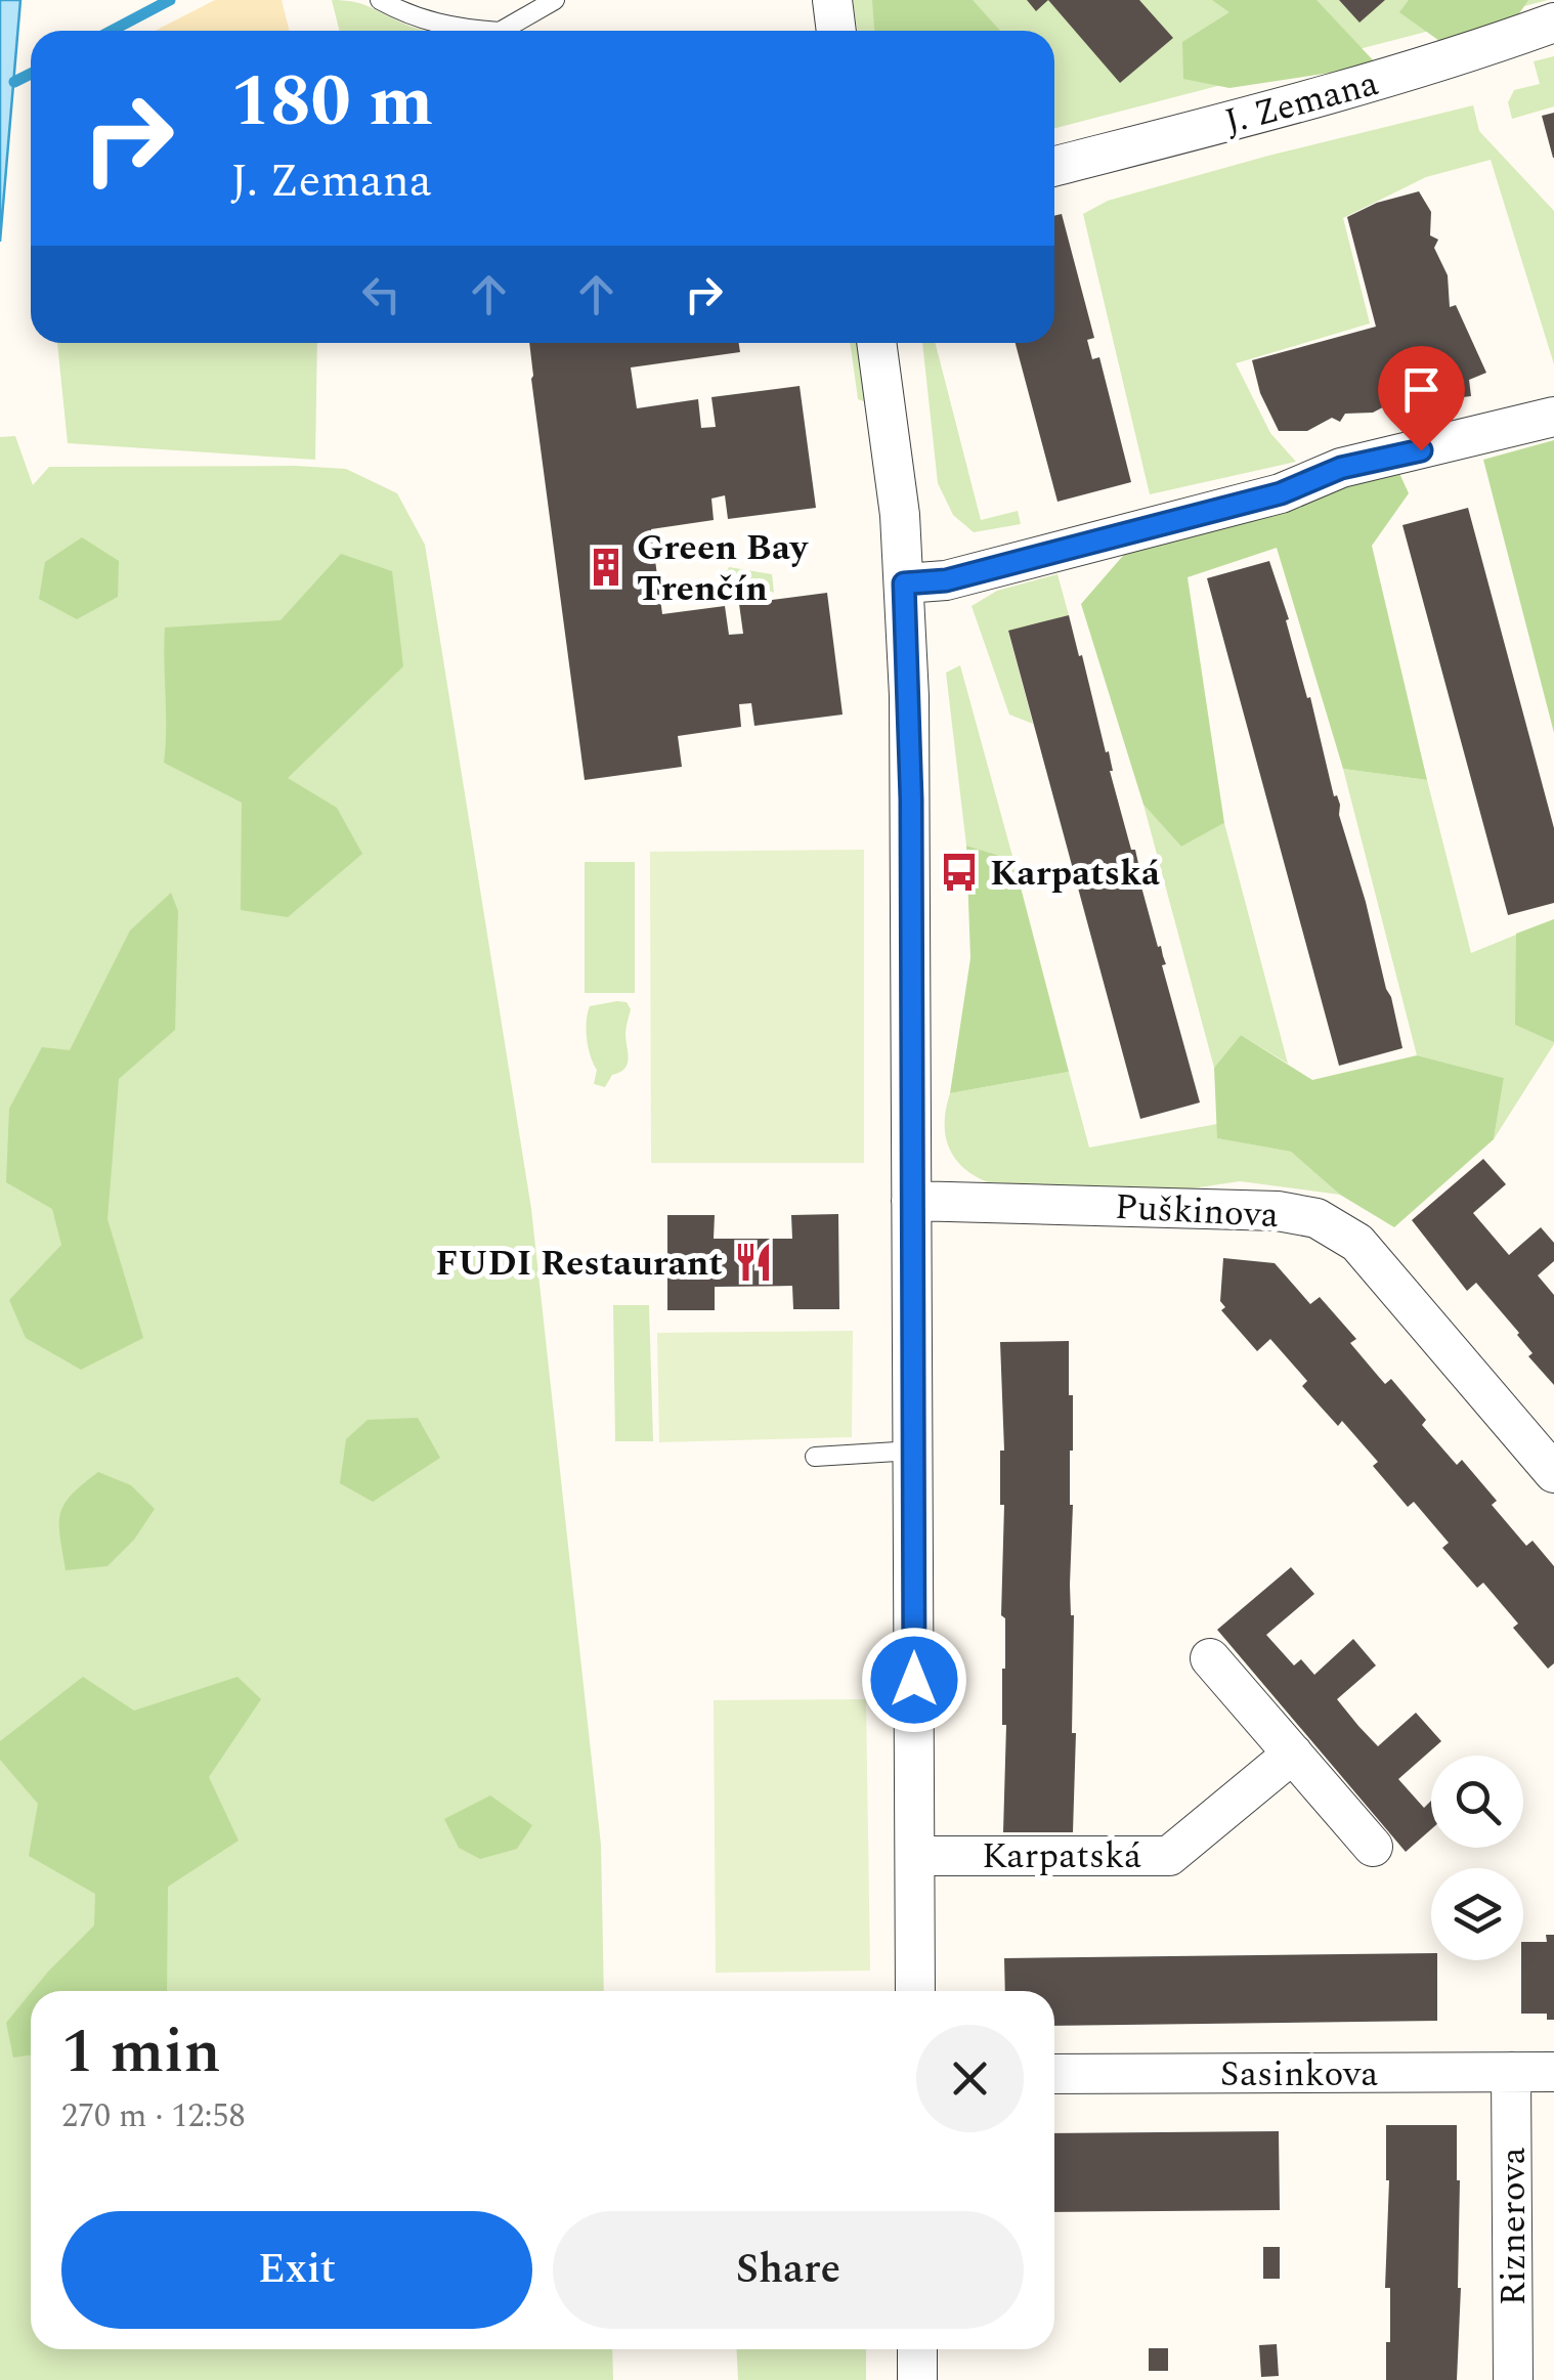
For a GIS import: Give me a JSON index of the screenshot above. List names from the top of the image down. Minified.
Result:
{"streets":{"street":["J. Zemana","Puškinova","Karpatská","Sasinkova","Riznerova"]},"crossings":[["Sasinkova","Riznerova"]],"places":{"building":["Green Bay Trenčín"],"bus stop":["Karpatská"],"restaurant":["FUDI Restaurant"]},"page":{"turn":["180 m","J. Zemana"],"heading":["1 min","270 m · 12:58"],"buttons":["Exit","Share"]}}
